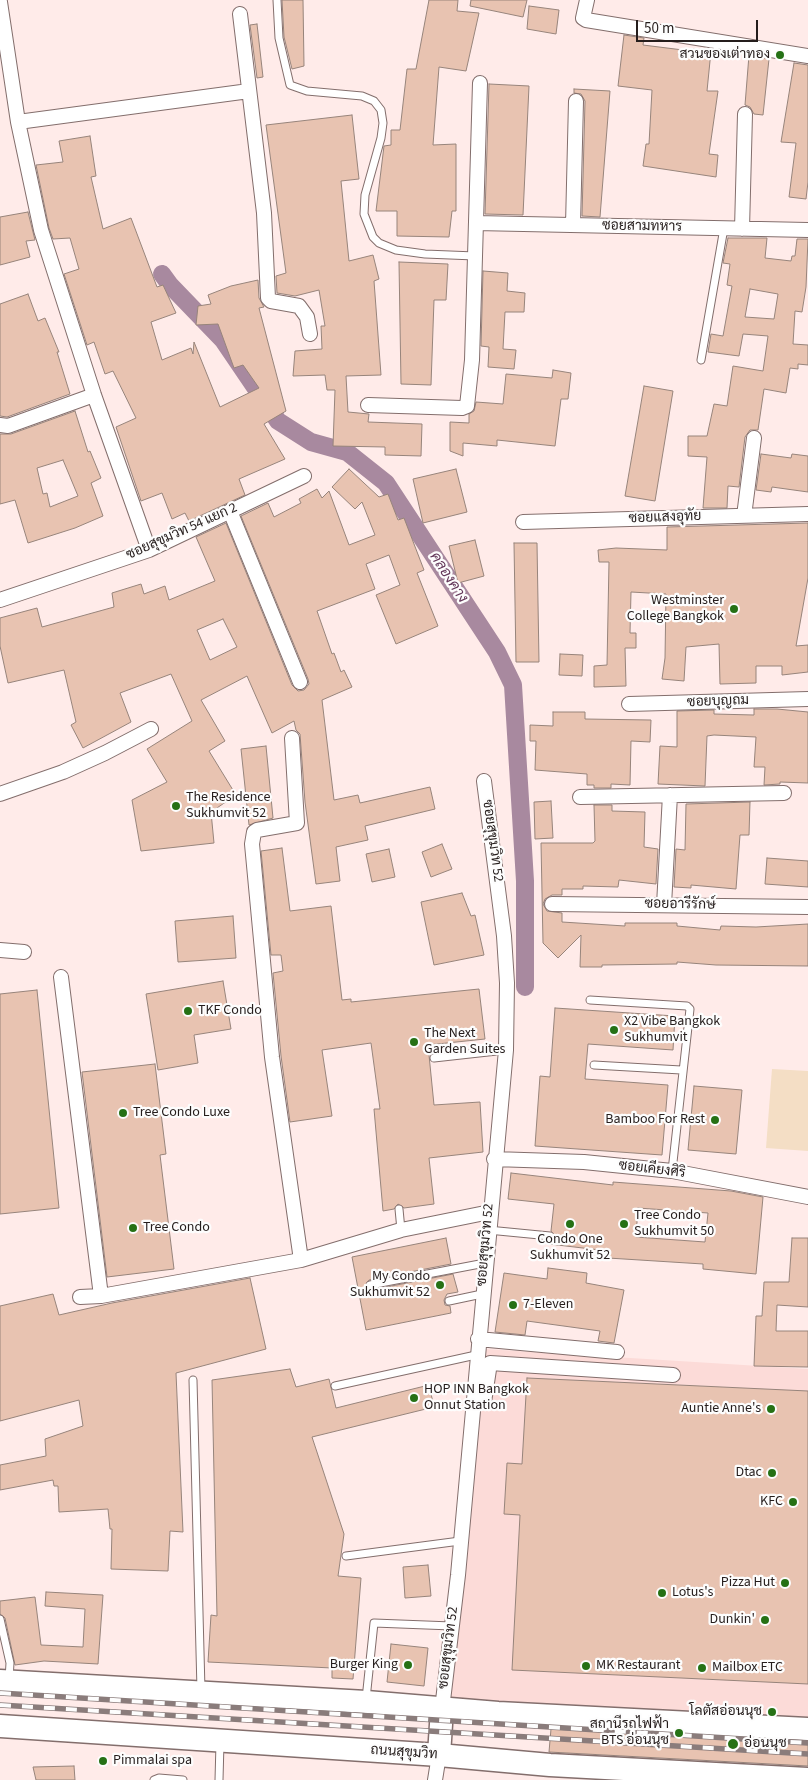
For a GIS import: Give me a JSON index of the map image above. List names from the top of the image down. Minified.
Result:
{"streets":{"main road":["ถนนสุขุมวิท"],"street":["ซอยสามทหาร","ซอยแสงอุทัย","ซอยสุขุมวิท 54 แยก 2","ซอยบุญถม","ซอยสุขุมวิท 52","ซอยอารีรักษ์","ซอยเคียงศิริ"]},"crossings":[["ซอยสุขุมวิท 52","ซอยเคียงศิริ"]],"water":["คลองคาง"],"places":["สวนของเต่าทอง","Westminster College Bangkok","The Residence Sukhumvit 52","TKF Condo","X2 Vibe Bangkok Sukhumvit","The Next Garden Suites","Tree Condo Luxe","Bamboo For Rest","Condo One Sukhumvit 52","Tree Condo Sukhumvit 50","Tree Condo","My Condo Sukhumvit 52","7-Eleven","HOP INN Bangkok Onnut Station","Auntie Anne's","Dtac","KFC","Pizza Hut","Lotus's","Dunkin'","Burger King","MK Restaurant","Mailbox ETC","โลตัสอ่อนนุช","สถานีรถไฟฟ้า BTS อ่อนนุช","อ่อนนุช","Pimmalai spa"],"scale_bar":"50 m"}
